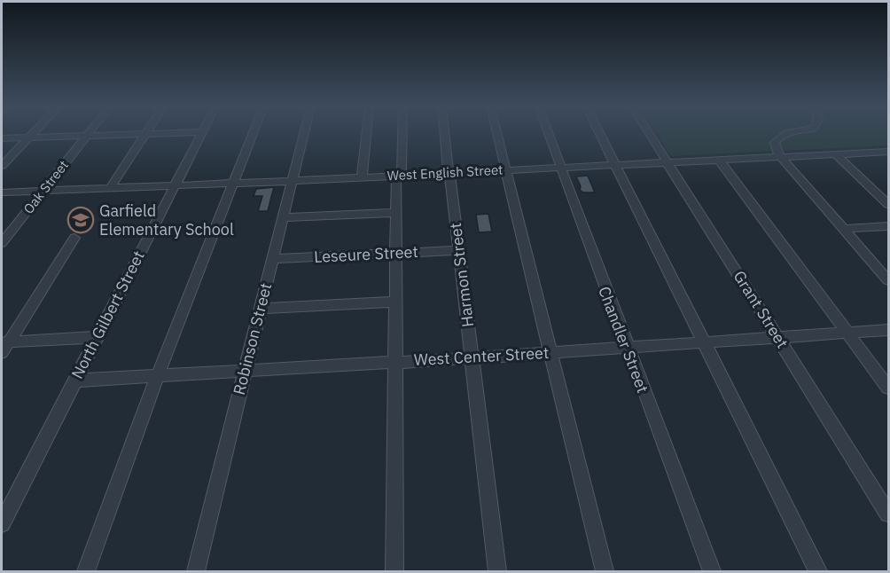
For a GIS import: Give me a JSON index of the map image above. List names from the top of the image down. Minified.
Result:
{"streets":{"street":["West English Street","Oak Street","Leseure Street","Harmon Street","Grant Street","North Gilbert Street","Robinson Street","Chandler Street","West Center Street"]},"crossings":[["West English Street","Oak Street"],["West English Street","Harmon Street"],["West English Street","Grant Street"],["West English Street","North Gilbert Street"],["West English Street","Robinson Street"],["West English Street","Chandler Street"],["Leseure Street","Harmon Street"],["Leseure Street","Robinson Street"],["Harmon Street","West Center Street"],["Grant Street","West Center Street"],["North Gilbert Street","West Center Street"],["Robinson Street","West Center Street"],["Chandler Street","West Center Street"]],"places":{"school or university":["Garfield Elementary School"]}}
